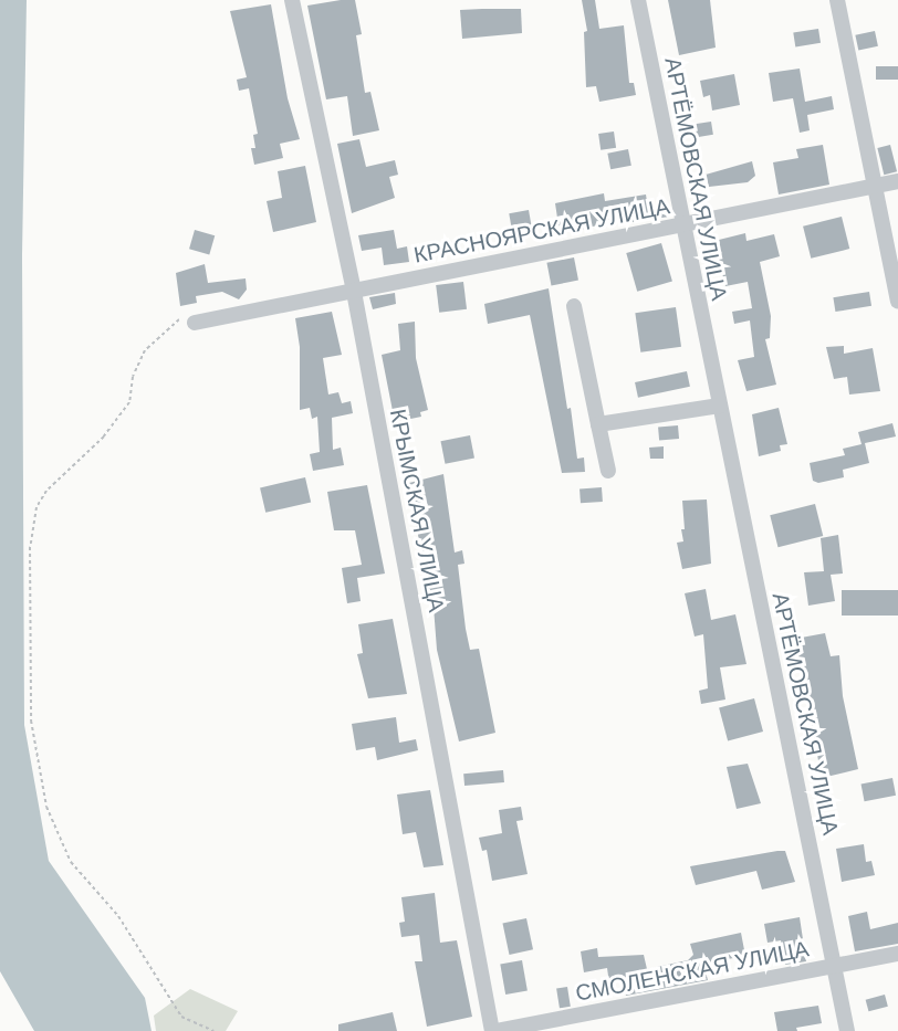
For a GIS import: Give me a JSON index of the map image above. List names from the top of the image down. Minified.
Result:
{"streets":{"street":["АРТЁМОВСКАЯ УЛИЦА","КРАСНОЯРСКАЯ УЛИЦА","КРЫМСКАЯ УЛИЦА","СМОЛЕНСКАЯ УЛИЦА"]},"crossings":[["АРТЁМОВСКАЯ УЛИЦА","КРАСНОЯРСКАЯ УЛИЦА"],["АРТЁМОВСКАЯ УЛИЦА","СМОЛЕНСКАЯ УЛИЦА"],["КРАСНОЯРСКАЯ УЛИЦА","КРЫМСКАЯ УЛИЦА"],["КРЫМСКАЯ УЛИЦА","СМОЛЕНСКАЯ УЛИЦА"]]}
